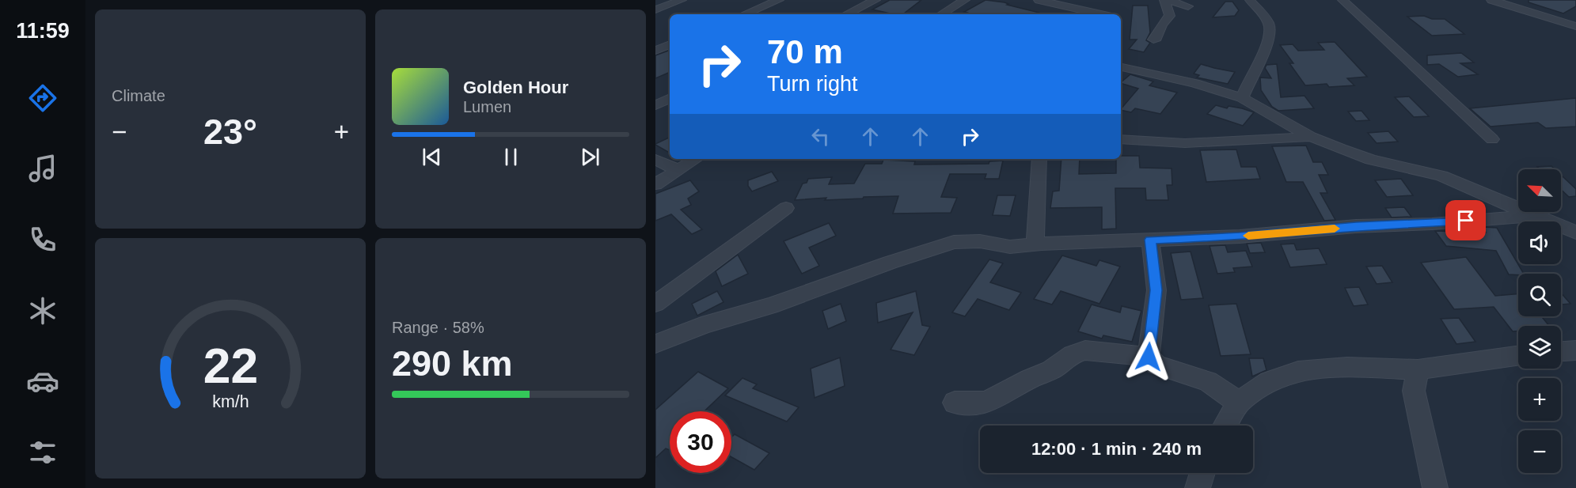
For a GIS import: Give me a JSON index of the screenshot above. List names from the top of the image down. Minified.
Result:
{"north":"top left","page":{"tabs":"11:59","tile":["Climate",["Range · 58%","290 km"]],"turn":["70 m","Turn right"],"song":["Golden Hour","Lumen"],"heat":["−","23°","+"],"map_buttons":["+","−"],"limit":"30","trip":"12:00 · 1 min · 240 m","gauge":["22","km/h"]}}
